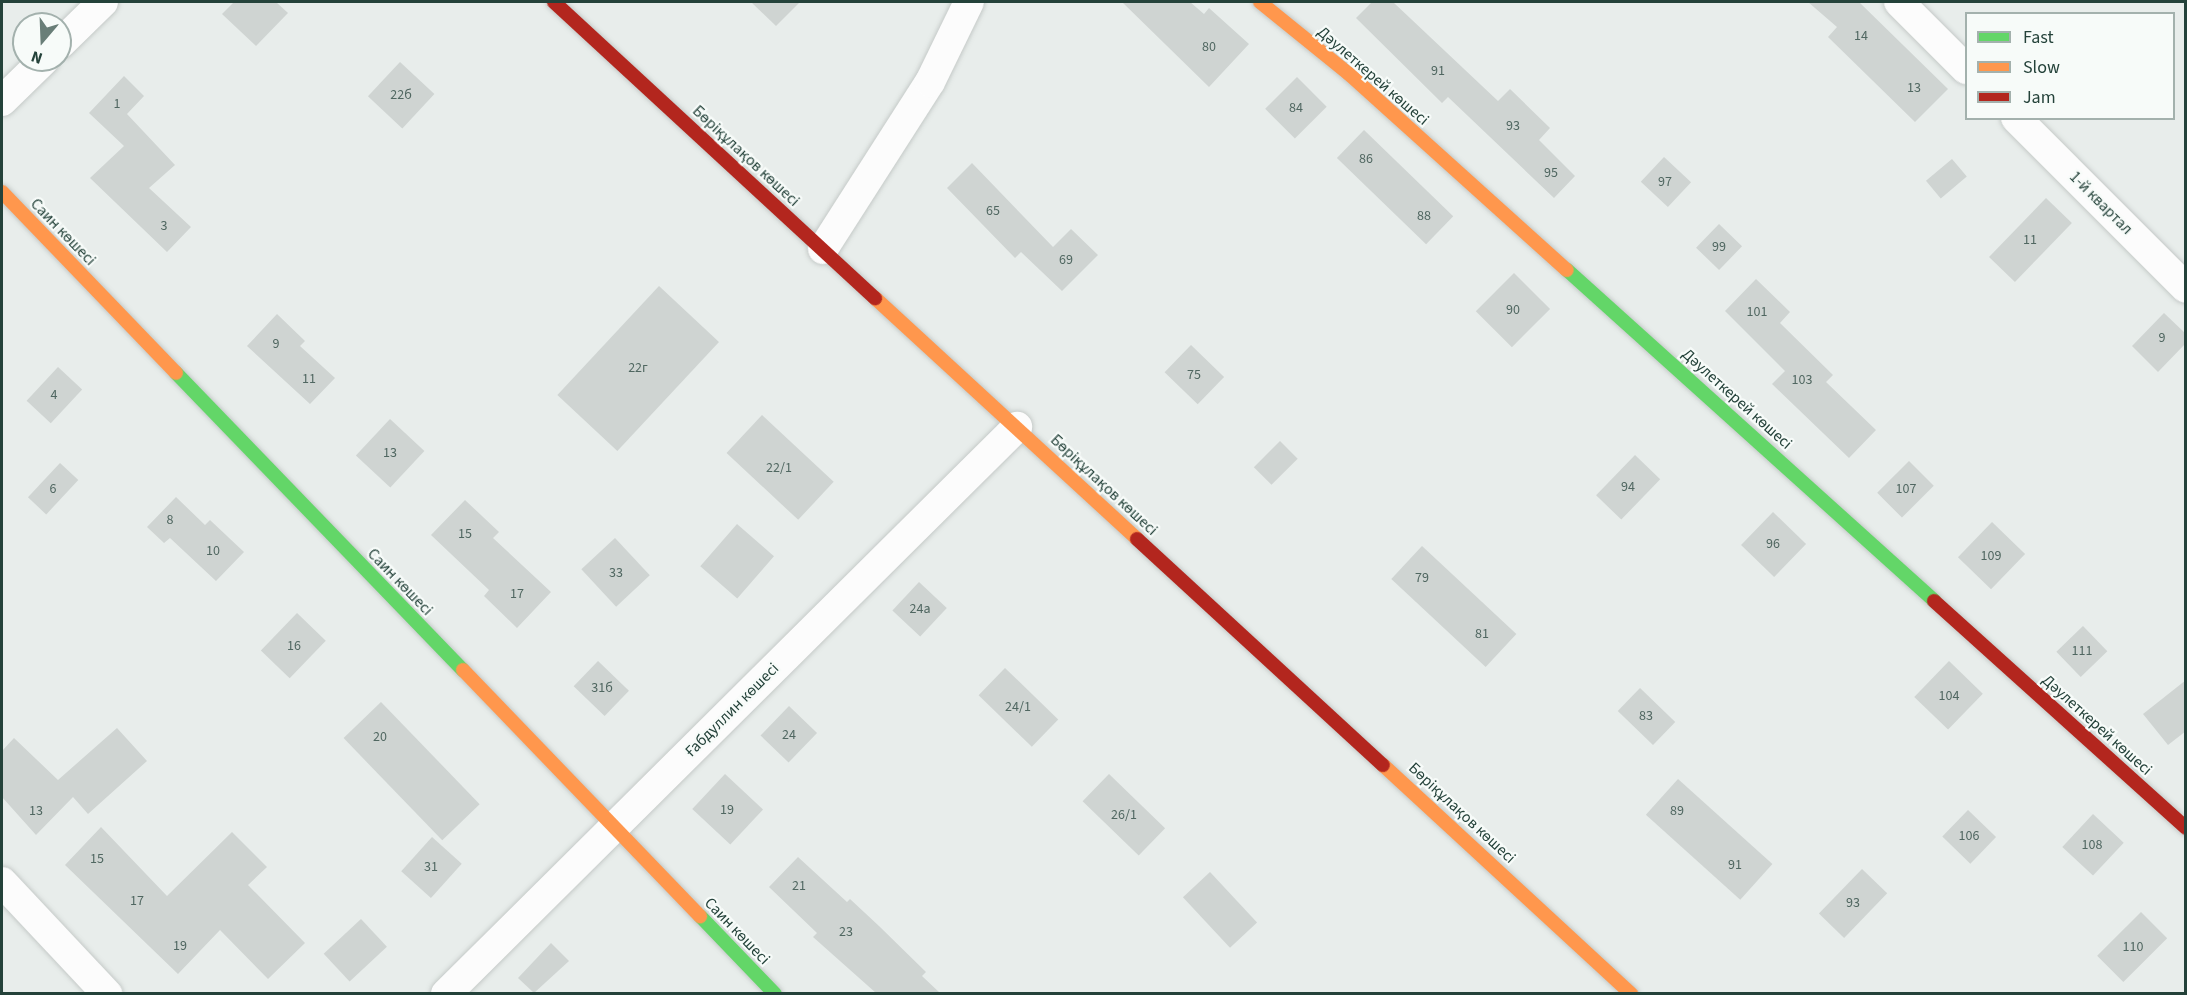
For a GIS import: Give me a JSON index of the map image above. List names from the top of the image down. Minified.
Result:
{"streets":{"street":["Дәулеткерей көшесі","Бөріқұлақов көшесі","1-й квартал","Саин көшесі","Ғабдуллин көшесі"]},"crossings":[["Бөріқұлақов көшесі","Ғабдуллин көшесі"],["Саин көшесі","Ғабдуллин көшесі"]],"house_numbers":["14","80","91","13","22б","1","84","93","86","95","97","65","88","3","11","99","69","90","101","9","9","22г","75","11","103","4","13","22/1","94","6","107","8","15","96","10","109","33","79","17","24а","81","16","111","31б","104","24/1","83","24","20","19","13","89","26/1","106","108","15","91","31","21","17","93","23","19","110"],"legend":["Fast","Slow","Jam"],"north":"bottom"}
